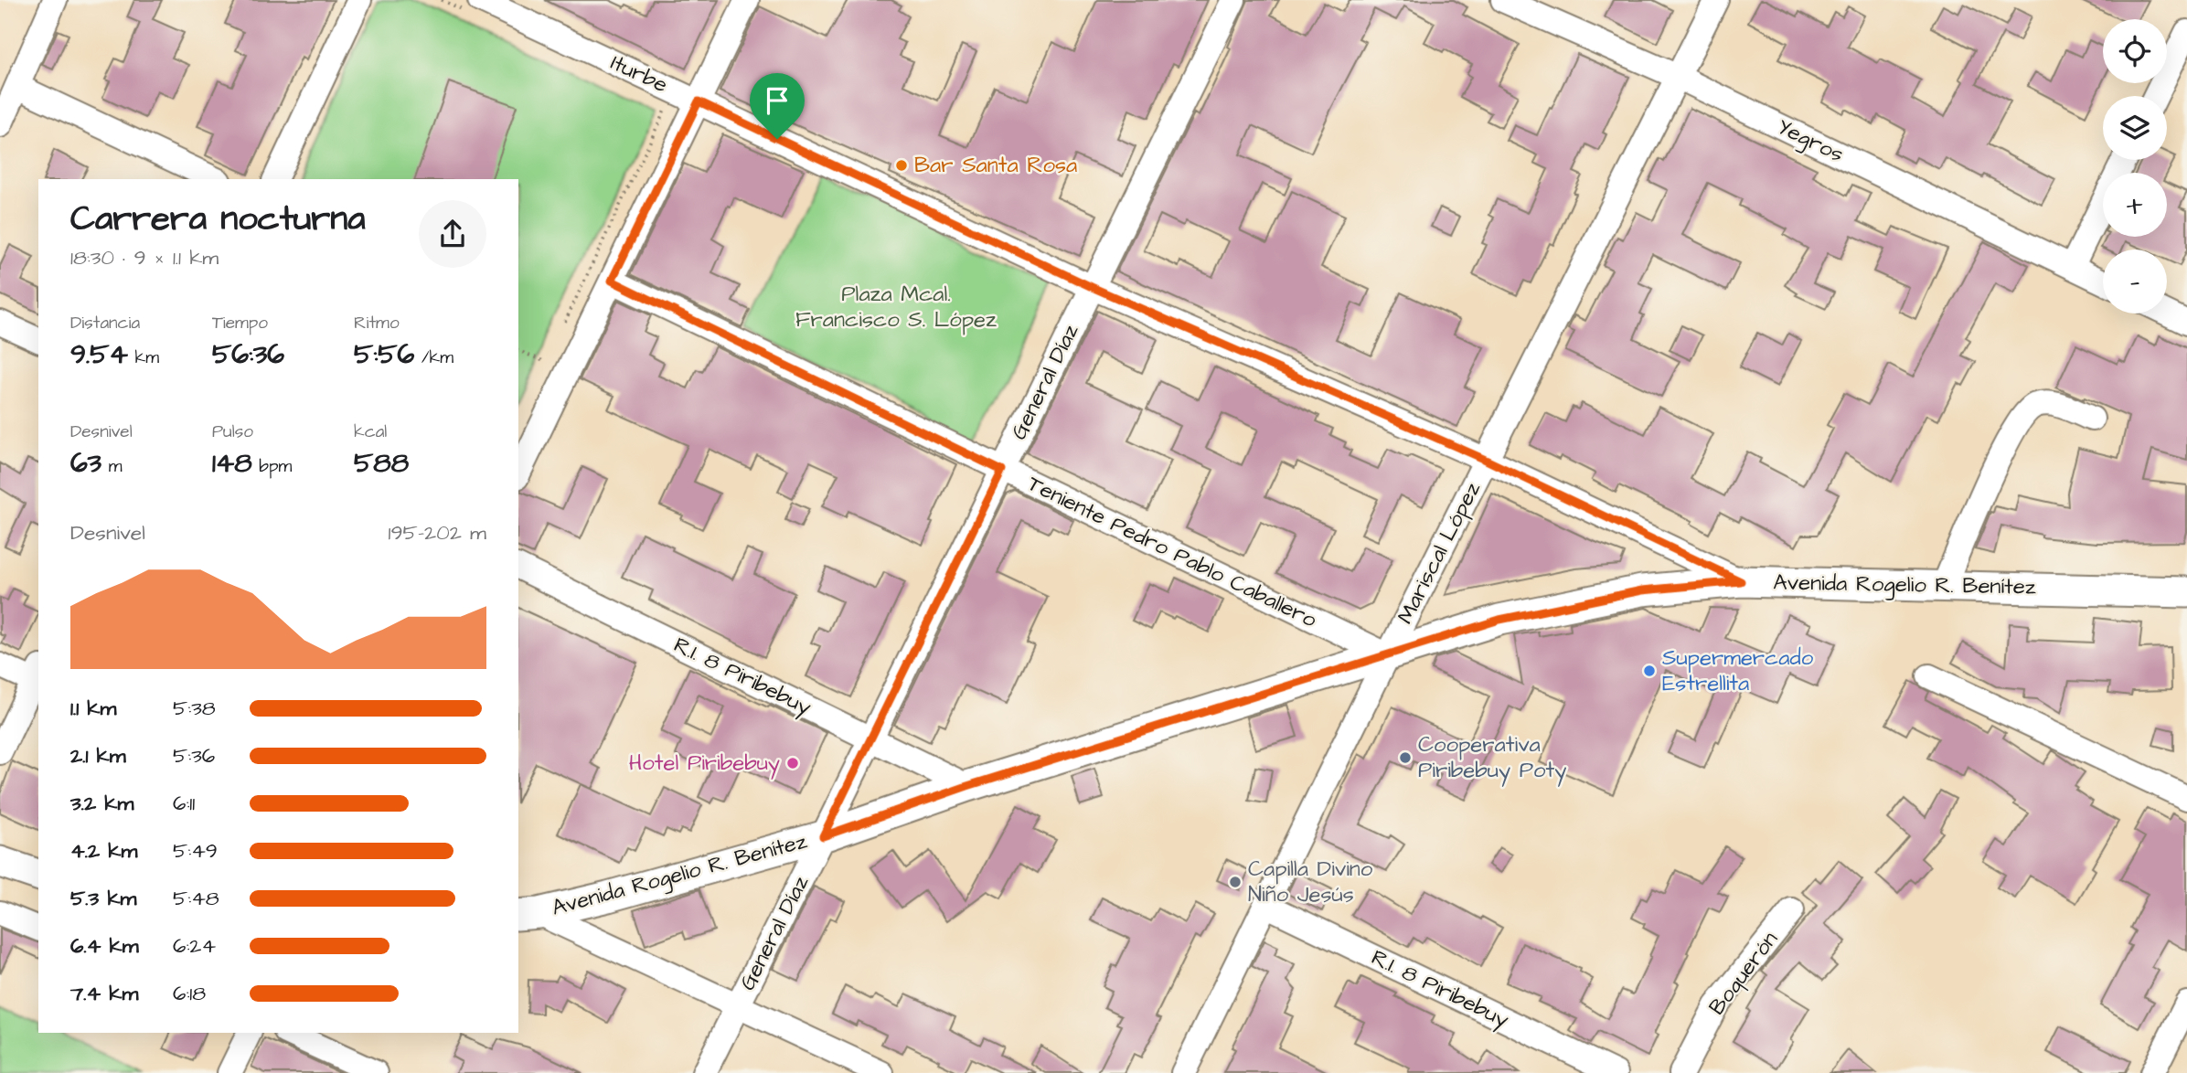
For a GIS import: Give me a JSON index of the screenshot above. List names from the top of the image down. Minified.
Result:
{"streets":{"main road":["Avenida Rogelio R. Benítez"],"street":["Iturbe","Yegros","General Díaz","Teniente Pedro Pablo Caballero","Mariscal López","R.I. 8 Piribebuy","Boquerón"]},"crossings":[["Iturbe","General Díaz"],["Iturbe","Mariscal López"],["Iturbe","Avenida Rogelio R. Benítez"],["Yegros","Mariscal López"],["General Díaz","Teniente Pedro Pablo Caballero"],["General Díaz","Avenida Rogelio R. Benítez"],["General Díaz","R.I. 8 Piribebuy"],["Teniente Pedro Pablo Caballero","Mariscal López"],["Teniente Pedro Pablo Caballero","Avenida Rogelio R. Benítez"],["Mariscal López","Avenida Rogelio R. Benítez"],["Mariscal López","R.I. 8 Piribebuy"],["Avenida Rogelio R. Benítez","R.I. 8 Piribebuy"]],"parks":["Plaza Mcal. Francisco S. López"],"places":["Bar Santa Rosa","Supermercado Estrellita","Cooperativa Piribebuy Poty","Hotel Piribebuy","Capilla Divino Niño Jesús"],"page":{"map_buttons":["+","−"],"heading":["Carrera nocturna","18:30 · 9 × 1.1 km"],"stats":[["Distancia","9.54 km"],["Tiempo","56:36"],["Ritmo","5:56 /km"],["Desnivel","63 m"],["Pulso","148 bpm"],["kcal","588"]],"chart":["Desnivel","195–202 m"],"list":[{"name":"1.1 km","note":"5:38"},{"name":"2.1 km","note":"5:36"},{"name":"3.2 km","note":"6:11"},{"name":"4.2 km","note":"5:49"},{"name":"5.3 km","note":"5:48"},{"name":"6.4 km","note":"6:24"},{"name":"7.4 km","note":"6:18"}]}}
